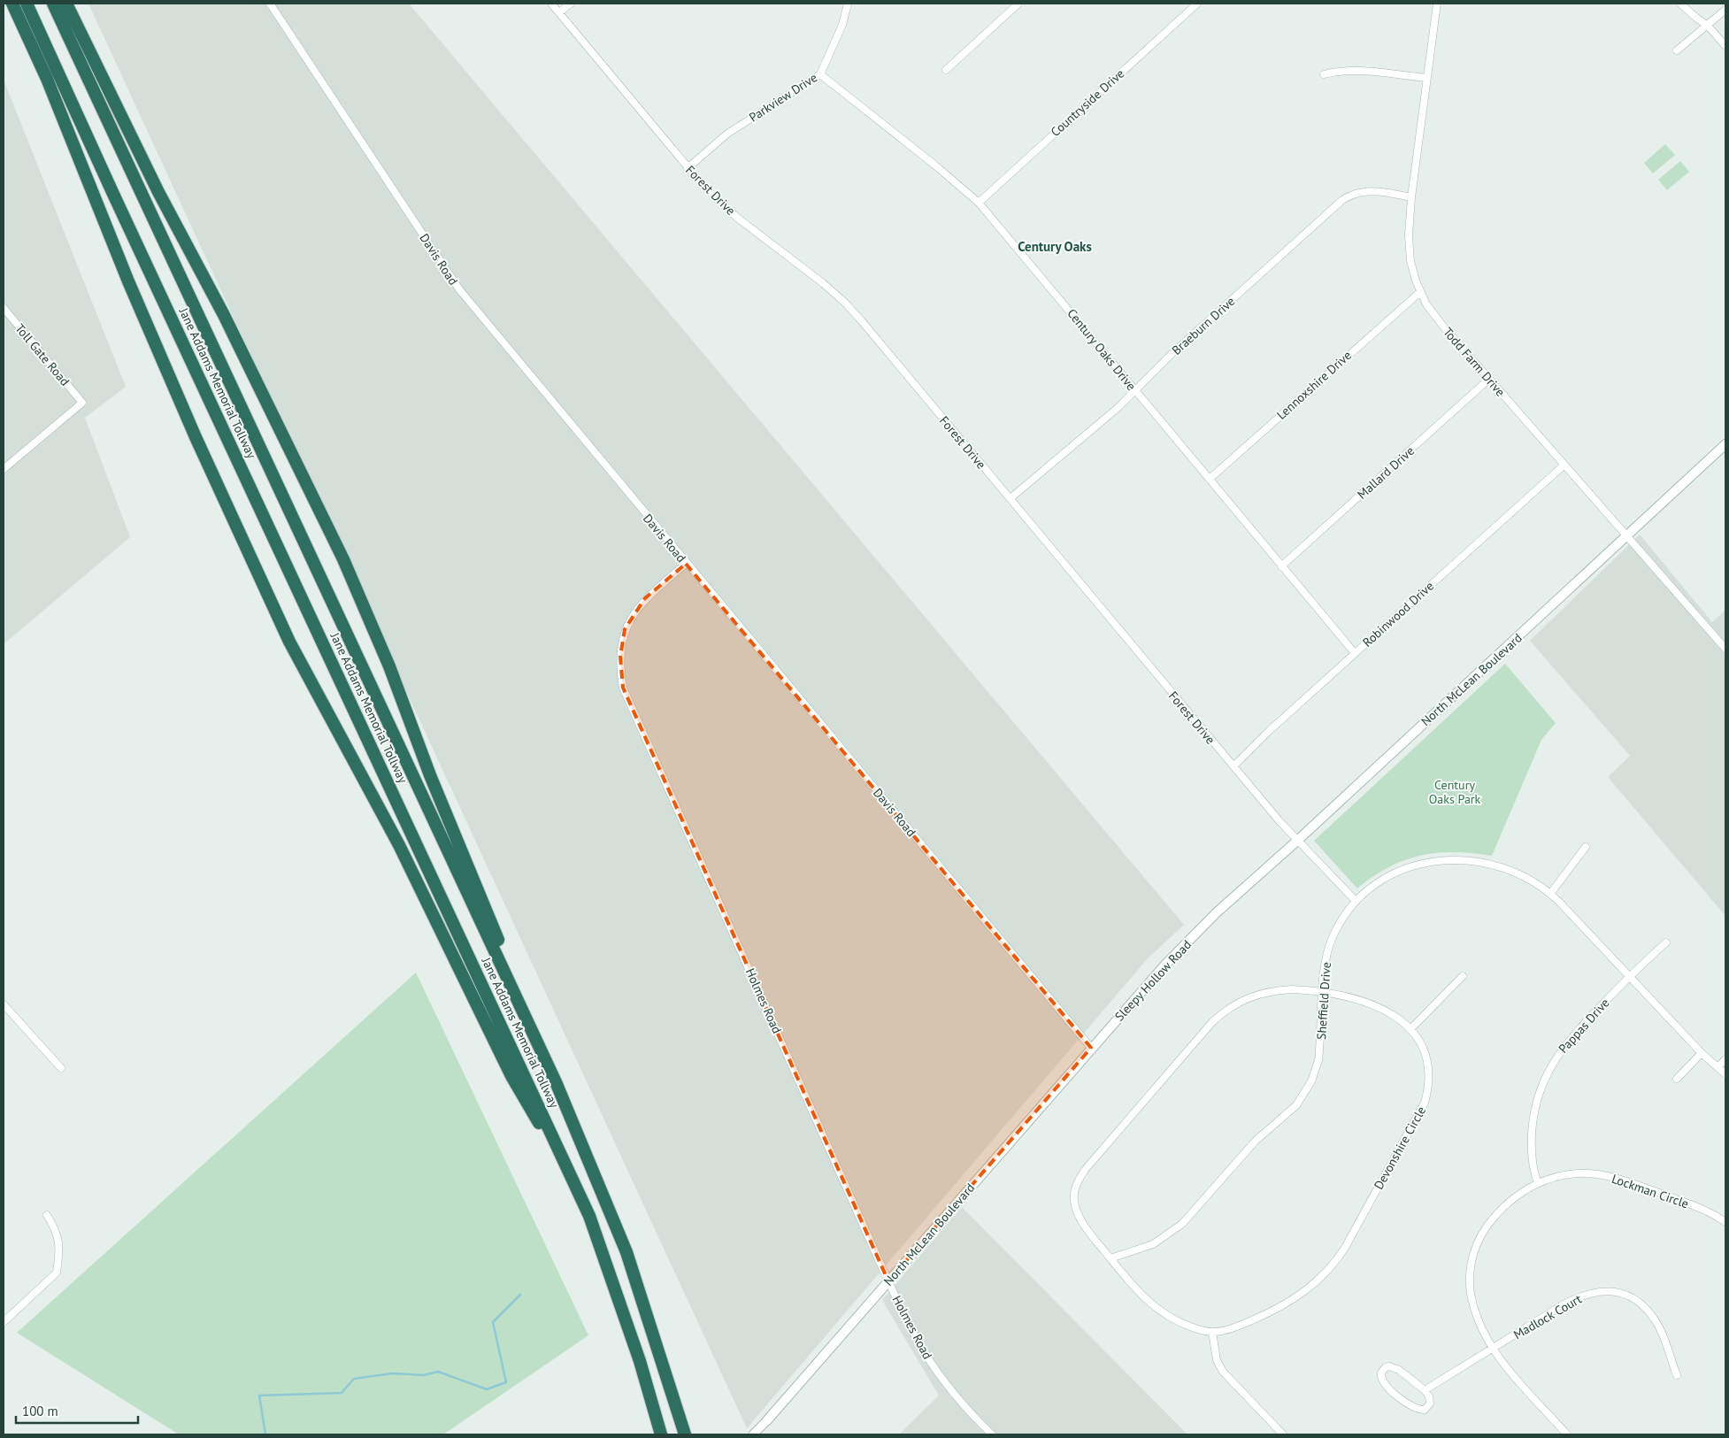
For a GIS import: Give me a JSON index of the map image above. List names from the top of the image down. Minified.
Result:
{"streets":{"highway":["Jane Addams Memorial Tollway"],"main road":["North McLean Boulevard","Sleepy Hollow Road"],"street":["Parkview Drive","Countryside Drive","Forest Drive","Davis Road","Braeburn Drive","Century Oaks Drive","Toll Gate Road","Todd Farm Drive","Lennoxshire Drive","Mallard Drive","Robinwood Drive","Holmes Road","Sheffield Drive","Pappas Drive","Devonshire Circle","Lockman Circle","Madlock Court"]},"crossings":[["Parkview Drive","Forest Drive"],["Parkview Drive","Century Oaks Drive"],["Countryside Drive","Century Oaks Drive"],["Forest Drive","Braeburn Drive"],["Forest Drive","Robinwood Drive"],["Forest Drive","North McLean Boulevard"],["Forest Drive","Sheffield Drive"],["Davis Road","North McLean Boulevard"],["Davis Road","Sleepy Hollow Road"],["Davis Road","Holmes Road"],["Braeburn Drive","Century Oaks Drive"],["Braeburn Drive","Todd Farm Drive"],["Century Oaks Drive","Lennoxshire Drive"],["Century Oaks Drive","Mallard Drive"],["Century Oaks Drive","Robinwood Drive"],["Todd Farm Drive","Lennoxshire Drive"],["Todd Farm Drive","Mallard Drive"],["Todd Farm Drive","Robinwood Drive"],["Todd Farm Drive","North McLean Boulevard"],["North McLean Boulevard","Sleepy Hollow Road"],["North McLean Boulevard","Holmes Road"],["Sheffield Drive","Pappas Drive"],["Sheffield Drive","Devonshire Circle"],["Pappas Drive","Lockman Circle"],["Lockman Circle","Madlock Court"]],"districts":["Century Oaks"],"parks":["Century Oaks Park"],"scale_bar":"100 m"}
